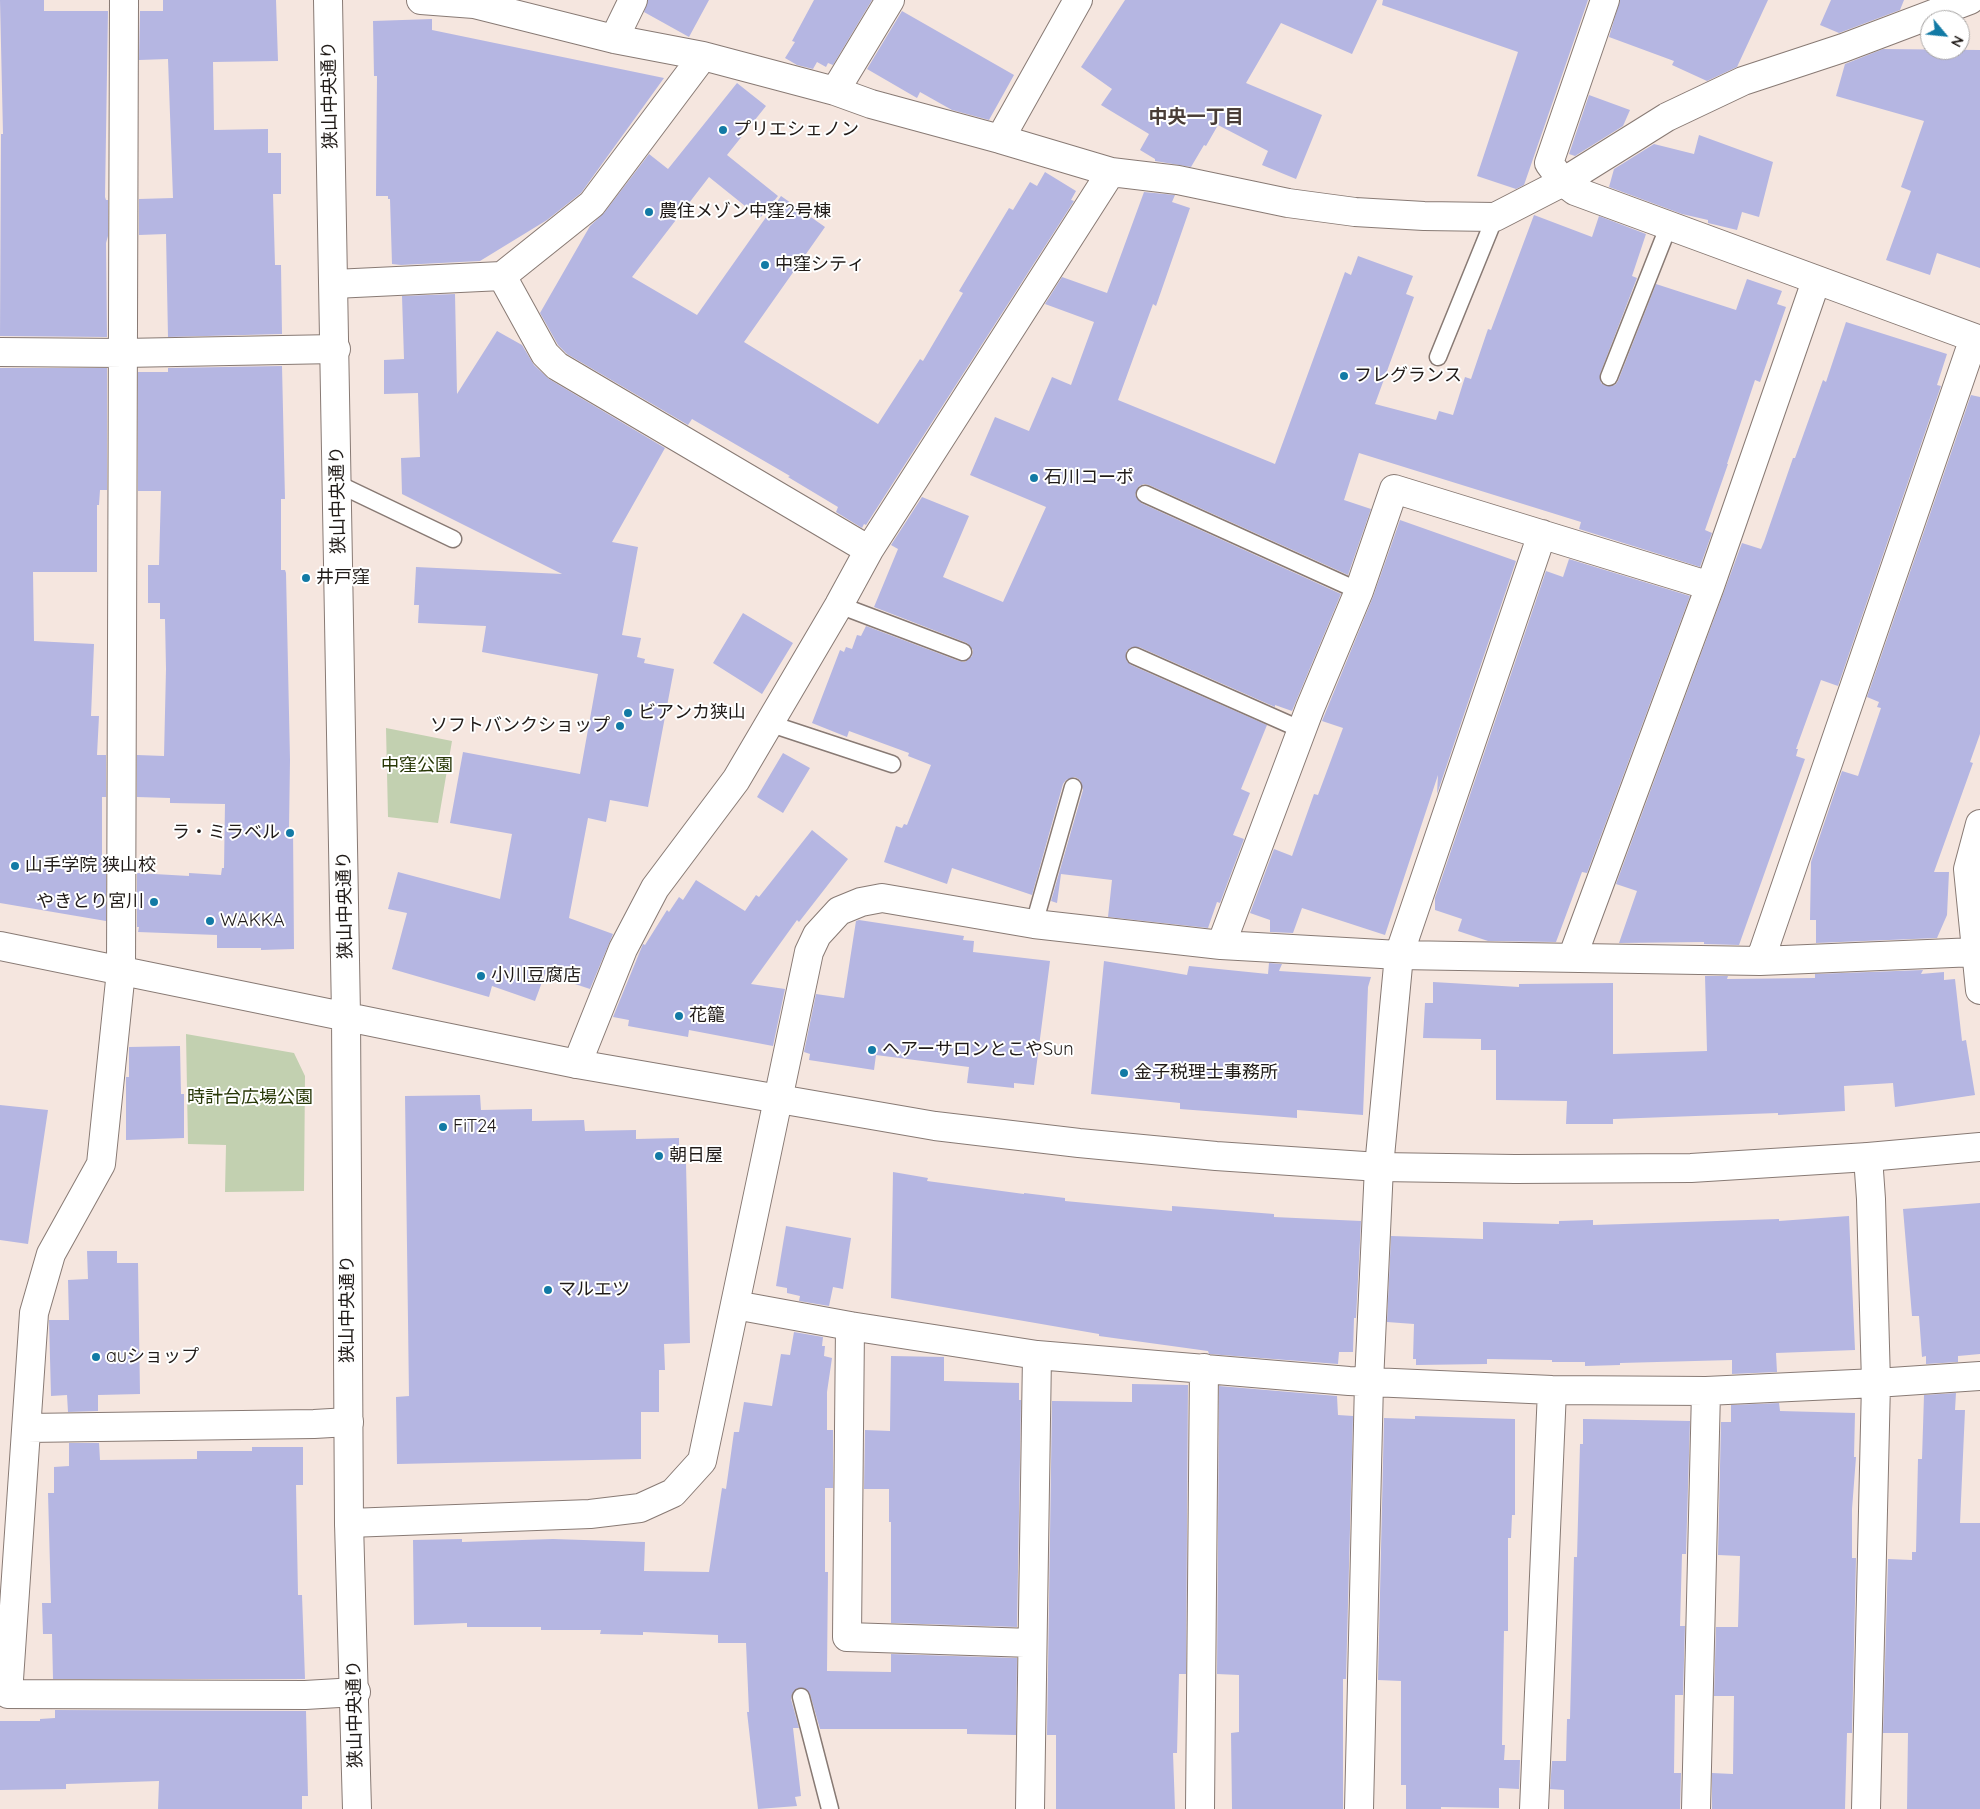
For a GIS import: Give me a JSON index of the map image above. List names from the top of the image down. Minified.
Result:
{"streets":{"street":["狭山中央通り"]},"districts":["中央一丁目"],"parks":["中窪公園","時計台広場公園"],"places":["プリエシェノン","農住メゾン中窪2号棟","中窪シティ","フレグランス","石川コーポ","井戸窪","ビアンカ狭山","ソフトバンクショップ","ラ・ミラベル","山手学院 狭山校","やきとり宮川","WAKKA","小川豆腐店","花籠","ヘアーサロンとこやSun","金子税理士事務所","FiT24","朝日屋","マルエツ","auショップ"],"north":"bottom right"}
